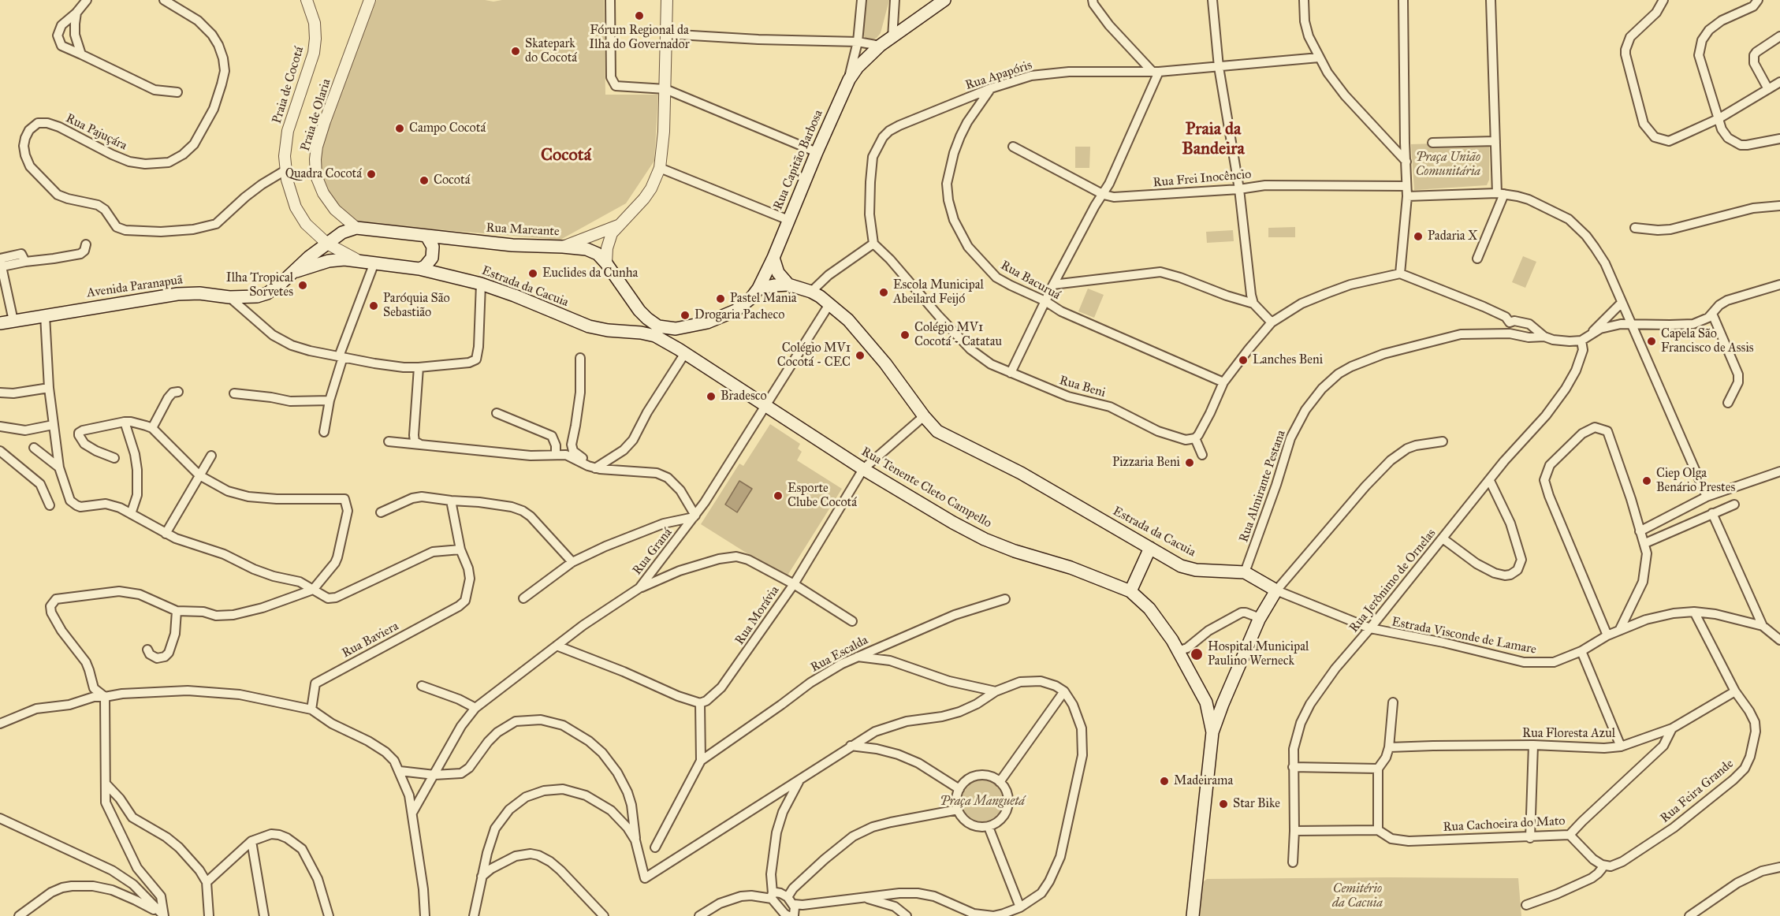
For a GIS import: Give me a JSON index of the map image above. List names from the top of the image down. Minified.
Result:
{"streets":{"main road":["Rua Capitão Barbosa","Rua Mareante","Avenida Paranapuã","Estrada da Cacuia","Rua Tenente Cleto Campello"],"street":["Rua Apapóris","Praia de Cocotá","Praia de Olaria","Rua Pajuçára","Rua Frei Inocêncio","Rua Bacuruá","Rua Beni","Rua Almirante Pestana","Rua Graná","Rua Jerônimo de Ornelas","Rua Morávia","Estrada Visconde de Lamare","Rua Baviera","Rua Escalda","Rua Floresta Azul","Rua Feira Grande","Rua Cachoeira do Mato"]},"crossings":[["Rua Apapóris","Rua Bacuruá"],["Rua Apapóris","Rua Beni"],["Praia de Cocotá","Rua Pajuçára"],["Praia de Cocotá","Avenida Paranapuã"],["Praia de Cocotá","Estrada da Cacuia"],["Praia de Olaria","Rua Mareante"],["Rua Capitão Barbosa","Rua Mareante"],["Rua Capitão Barbosa","Estrada da Cacuia"],["Rua Mareante","Estrada da Cacuia"],["Avenida Paranapuã","Estrada da Cacuia"],["Estrada da Cacuia","Rua Almirante Pestana"],["Estrada da Cacuia","Rua Tenente Cleto Campello"],["Estrada da Cacuia","Rua Graná"],["Estrada da Cacuia","Rua Morávia"],["Estrada da Cacuia","Estrada Visconde de Lamare"],["Rua Tenente Cleto Campello","Rua Graná"],["Rua Tenente Cleto Campello","Rua Morávia"],["Rua Jerônimo de Ornelas","Estrada Visconde de Lamare"],["Rua Jerônimo de Ornelas","Rua Cachoeira do Mato"],["Estrada Visconde de Lamare","Rua Feira Grande"],["Rua Floresta Azul","Rua Feira Grande"],["Rua Floresta Azul","Rua Cachoeira do Mato"]],"districts":["Praia da Bandeira","Cocotá"],"parks":["Praça União Comunitária","Praça Manguetá","Cemitério da Cacuia"],"places":["Fórum Regional da Ilha do Governador","Skatepark do Cocotá","Campo Cocotá","Quadra Cocotá","Cocotá","Padaria X","Euclides da Cunha","Ilha Tropical Sorvetes","Escola Municipal Abeilard Feijó","Pastel Mania","Paróquia São Sebastião","Drogaria Pacheco","Colégio MV1 Cocotá - Catatau","Capela São Francisco de Assis","Colégio MV1 Cocotá - CEC","Lanches Beni","Bradesco","Pizzaria Beni","Ciep Olga Benário Prestes","Esporte Clube Cocotá","Hospital Municipal Paulino Werneck","Madeirama","Star Bike"]}
